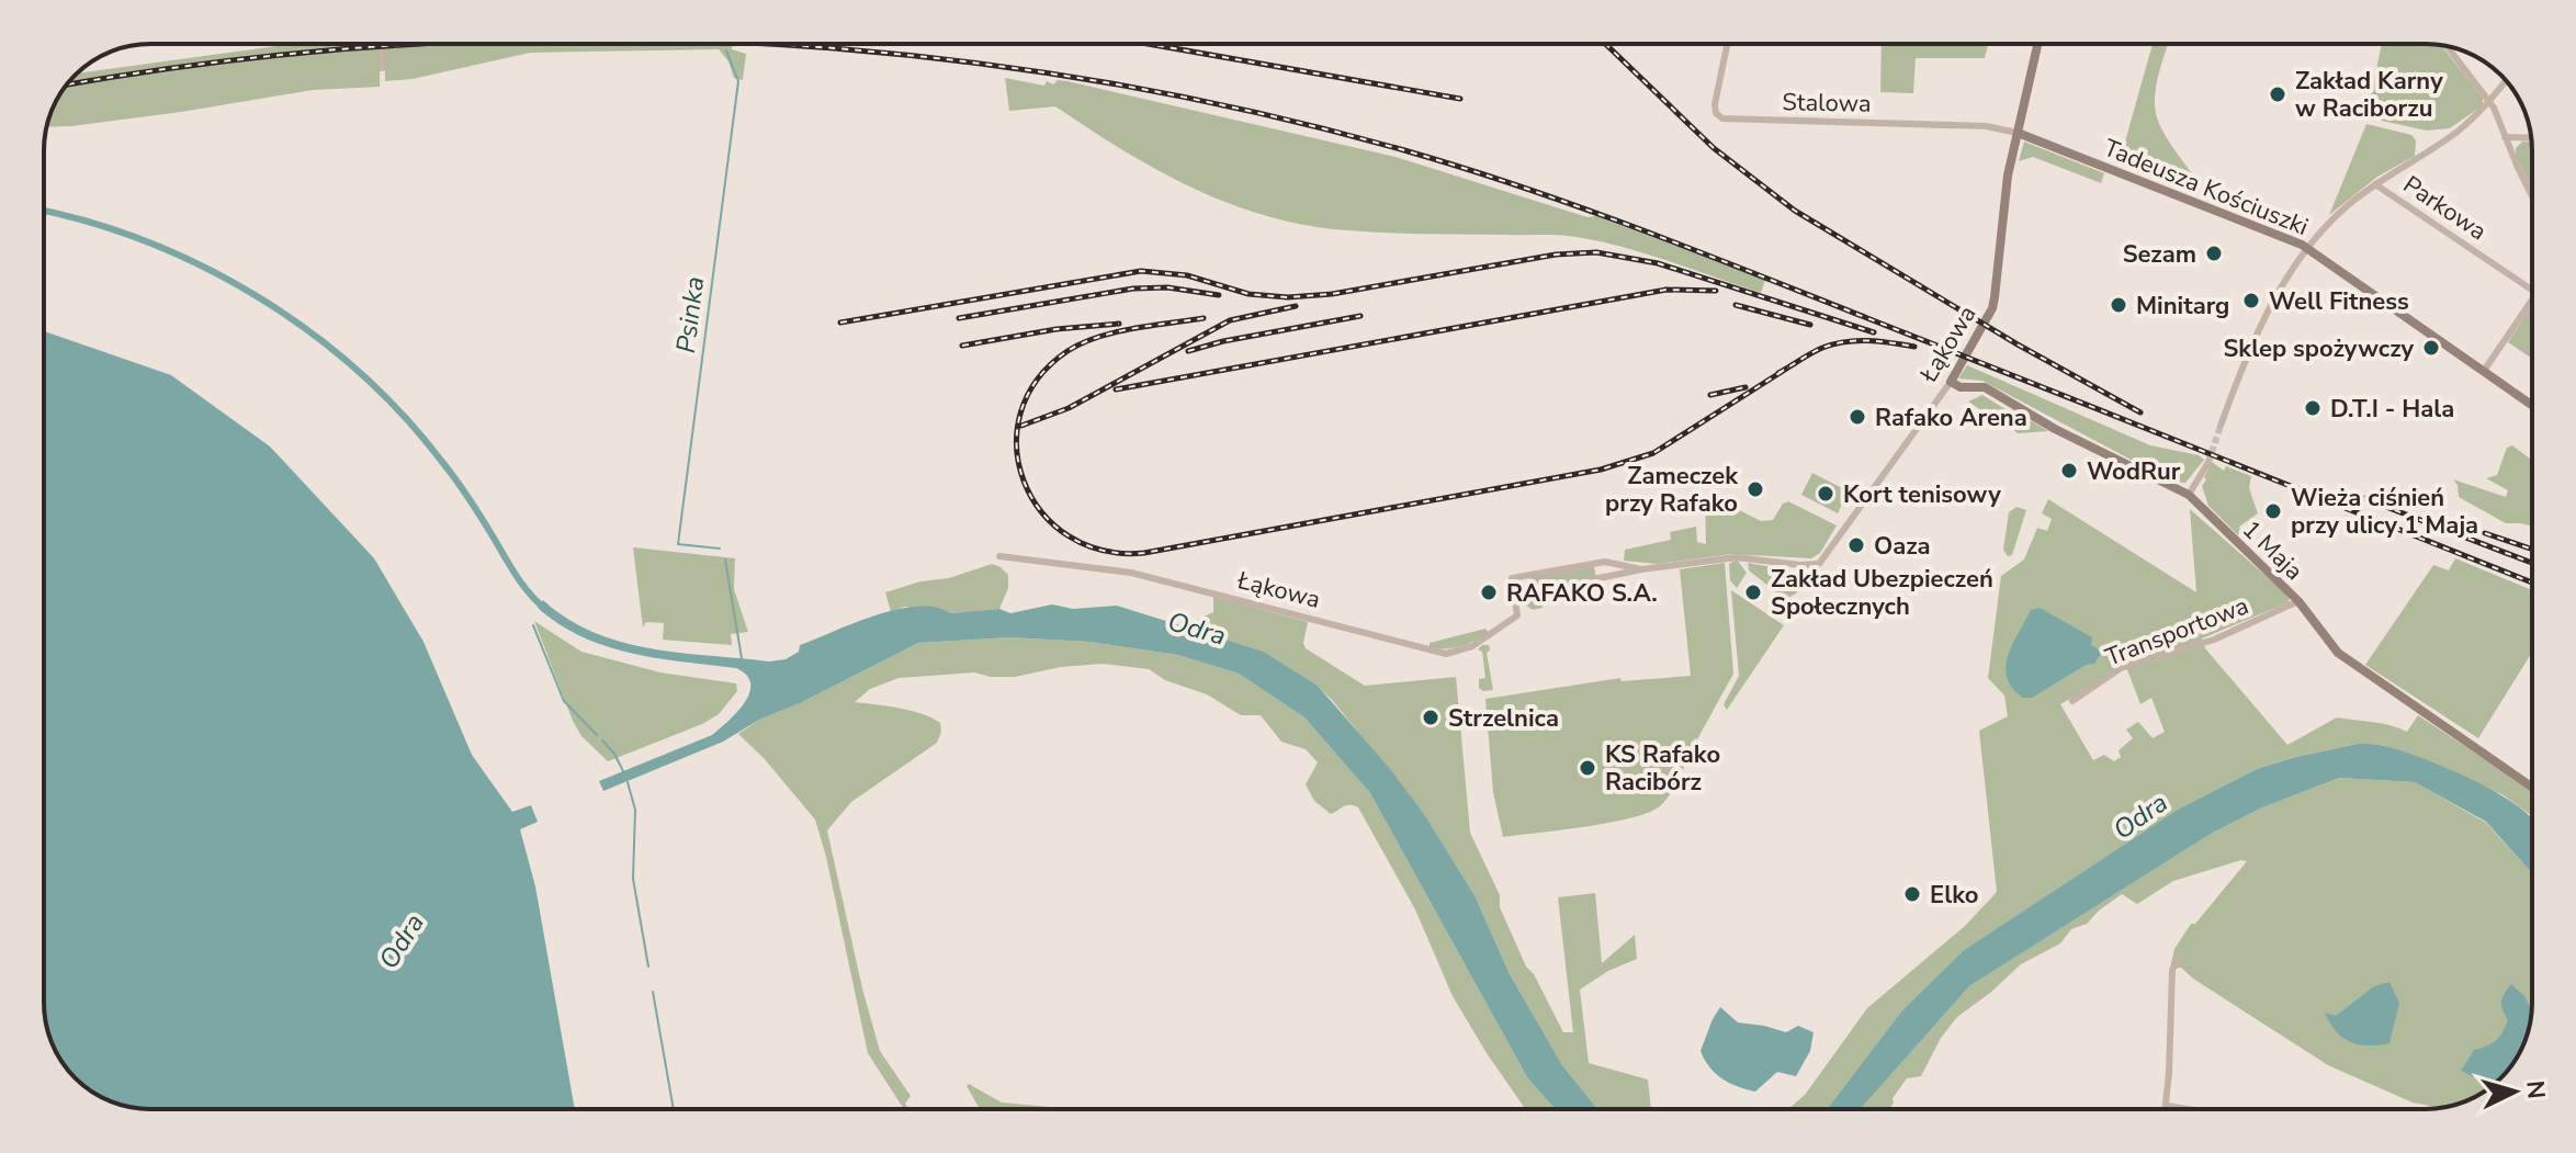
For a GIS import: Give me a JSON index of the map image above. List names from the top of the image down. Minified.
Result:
{"streets":{"street":["Stalowa","Tadeusza Kościuszki","Parkowa","Łąkowa","1 Maja","Transportowa"]},"crossings":[["Stalowa","Tadeusza Kościuszki"],["Stalowa","Łąkowa"],["Tadeusza Kościuszki","Łąkowa"],["Łąkowa","1 Maja"],["1 Maja","Transportowa"]],"water":["Psinka","Odra"],"places":["Zakład Karny w Raciborzu","Sezam","Well Fitness","Minitarg","Sklep spożywczy","D.T.I - Hala","Rafako Arena","WodRur","Zameczek przy Rafako","Kort tenisowy","Wieża ciśnień przy ulicy 1 Maja","Oaza","RAFAKO S.A.","Zakład Ubezpieczeń Społecznych","Strzelnica","KS Rafako Racibórz","Elko"],"north":"right"}
